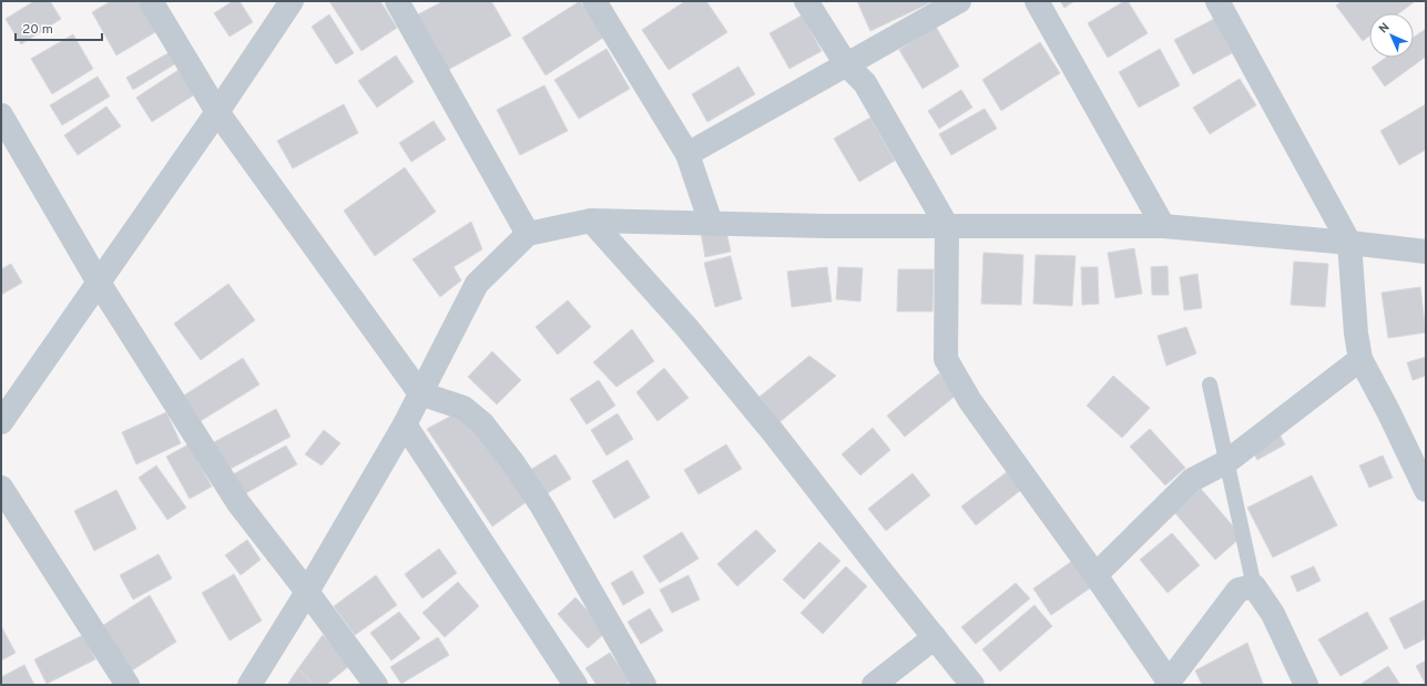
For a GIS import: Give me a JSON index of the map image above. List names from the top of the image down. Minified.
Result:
{"scale_bar":"20 m","north":"top left"}
